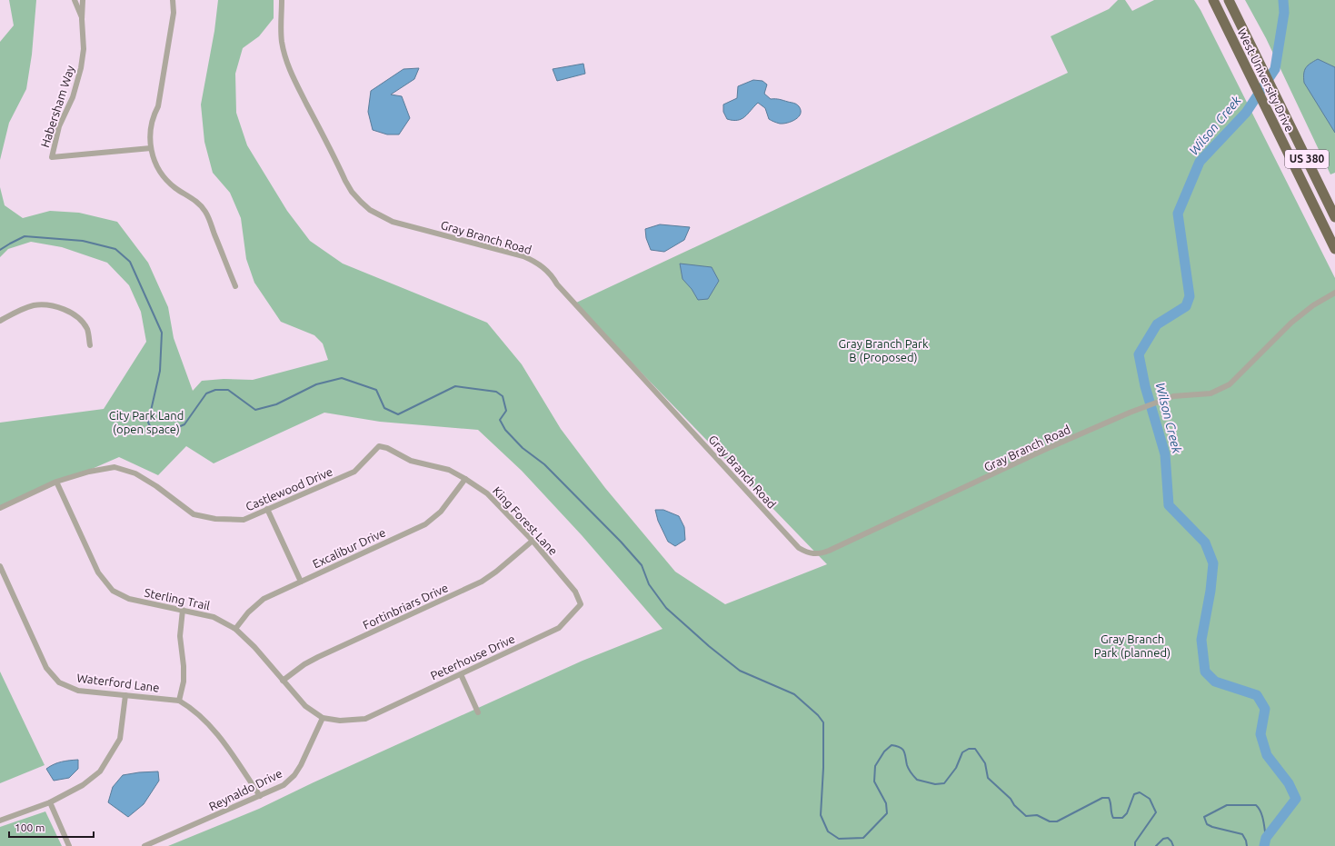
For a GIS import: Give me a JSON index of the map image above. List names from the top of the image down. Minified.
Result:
{"streets":{"highway":["West University Drive","US 380"],"street":["Habersham Way","Gray Branch Road","Castlewood Drive","King Forest Lane","Excalibur Drive","Sterling Trail","Fortinbriars Drive","Peterhouse Drive","Waterford Lane","Reynaldo Drive"]},"crossings":[["Castlewood Drive","King Forest Lane"],["Castlewood Drive","Sterling Trail"],["King Forest Lane","Excalibur Drive"],["King Forest Lane","Fortinbriars Drive"],["King Forest Lane","Peterhouse Drive"],["Excalibur Drive","Sterling Trail"],["Sterling Trail","Fortinbriars Drive"],["Sterling Trail","Peterhouse Drive"],["Sterling Trail","Reynaldo Drive"],["Waterford Lane","Reynaldo Drive"]],"water":["Wilson Creek"],"parks":["Gray Branch Park B (Proposed)","City Park Land (open space)","Gray Branch Park (planned)"],"scale_bar":"100 m"}
